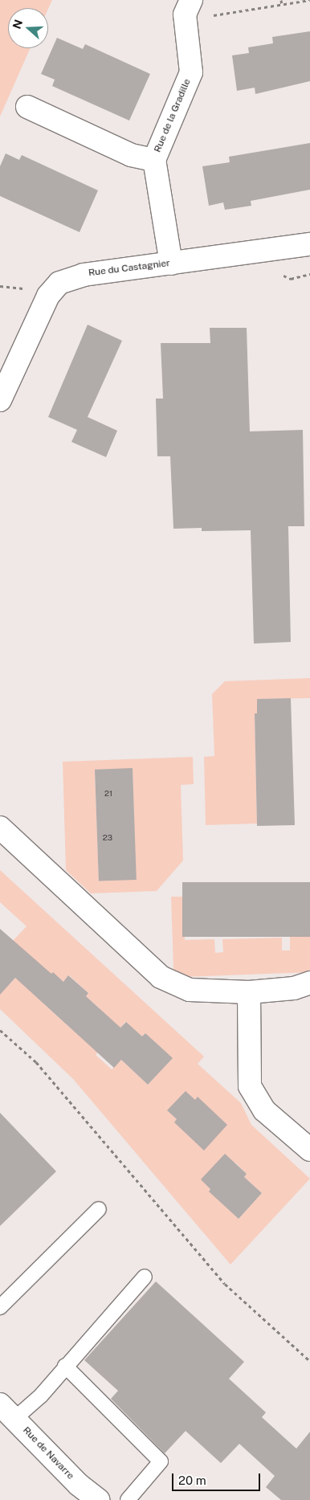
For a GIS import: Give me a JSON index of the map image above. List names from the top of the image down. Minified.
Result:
{"streets":{"street":["Rue de la Gradille","Rue du Castagnier","Rue de Navarre"]},"crossings":[["Rue de la Gradille","Rue du Castagnier"]],"house_numbers":["21","23"],"scale_bar":"20 m","north":"left"}
